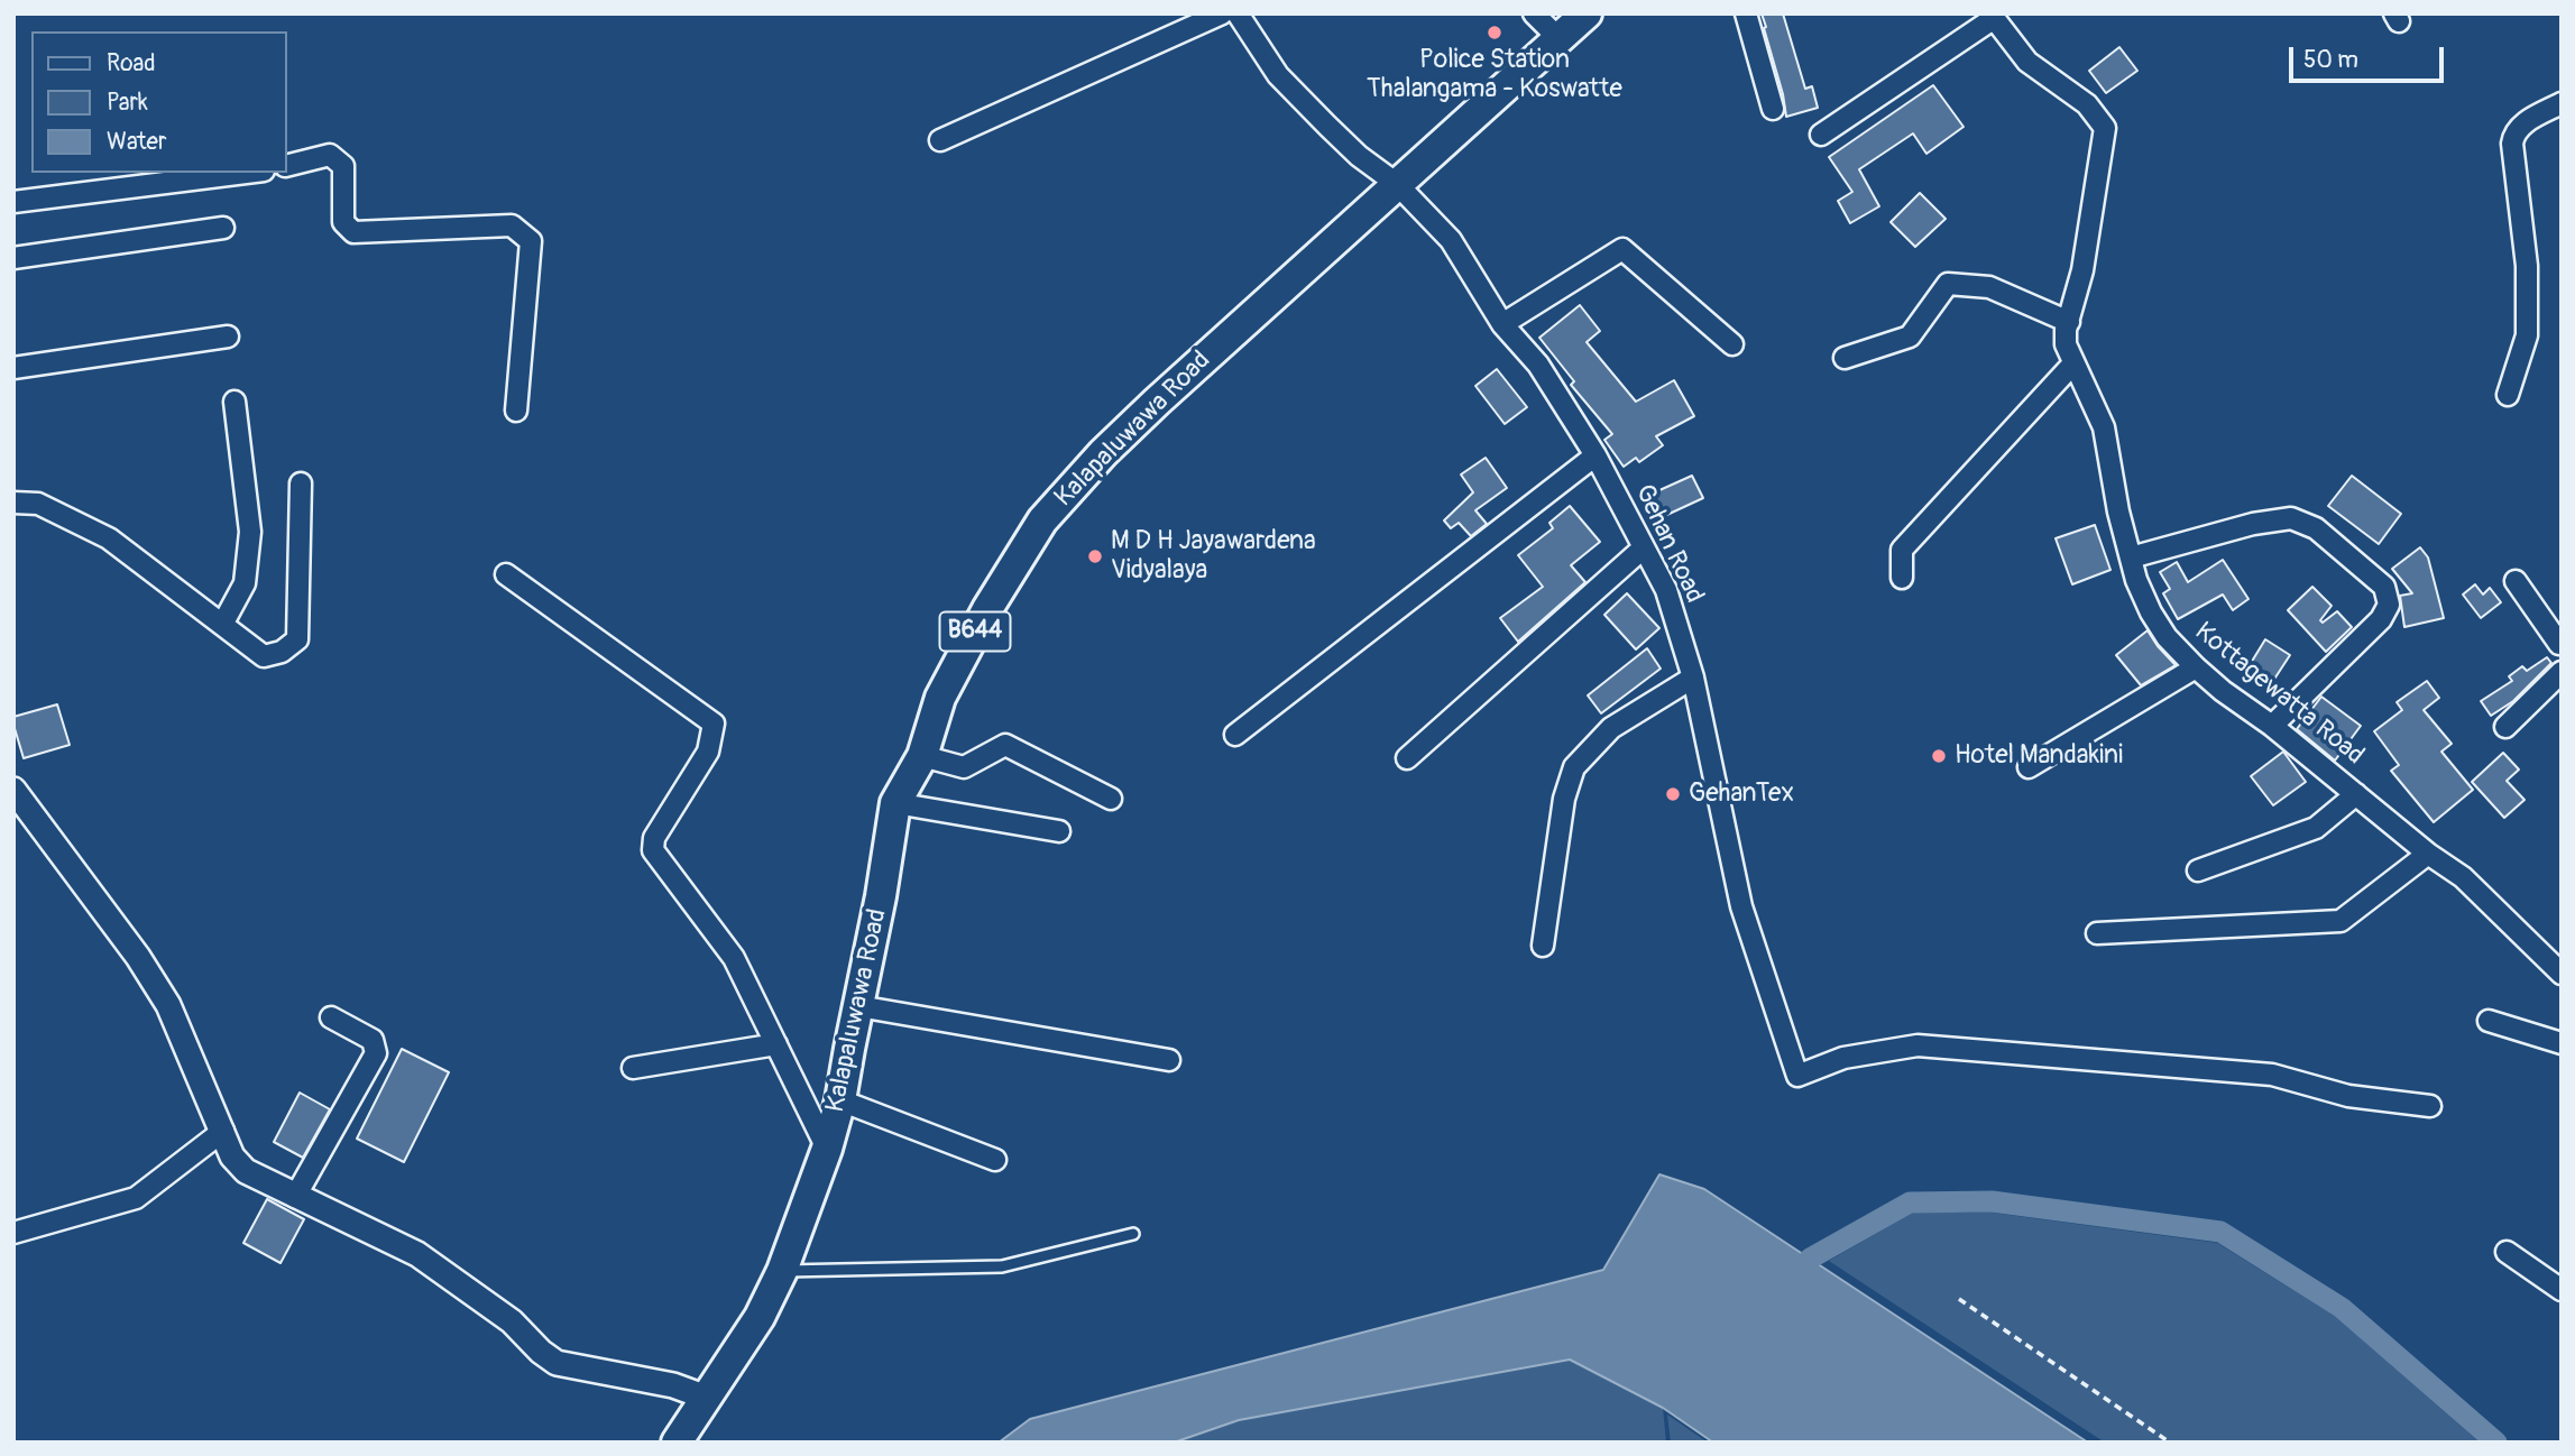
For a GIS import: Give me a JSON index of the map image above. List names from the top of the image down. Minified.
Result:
{"streets":{"main road":["Kalapaluwawa Road","B644"],"street":["Gehan Road","Kottagewatta Road"]},"crossings":[["Kalapaluwawa Road","Gehan Road"]],"places":["Police Station Thalangama - Koswatte","M D H Jayawardena Vidyalaya","Hotel Mandakini","GehanTex"],"legend":["Road","Park","Water"],"scale_bar":"50 m"}
